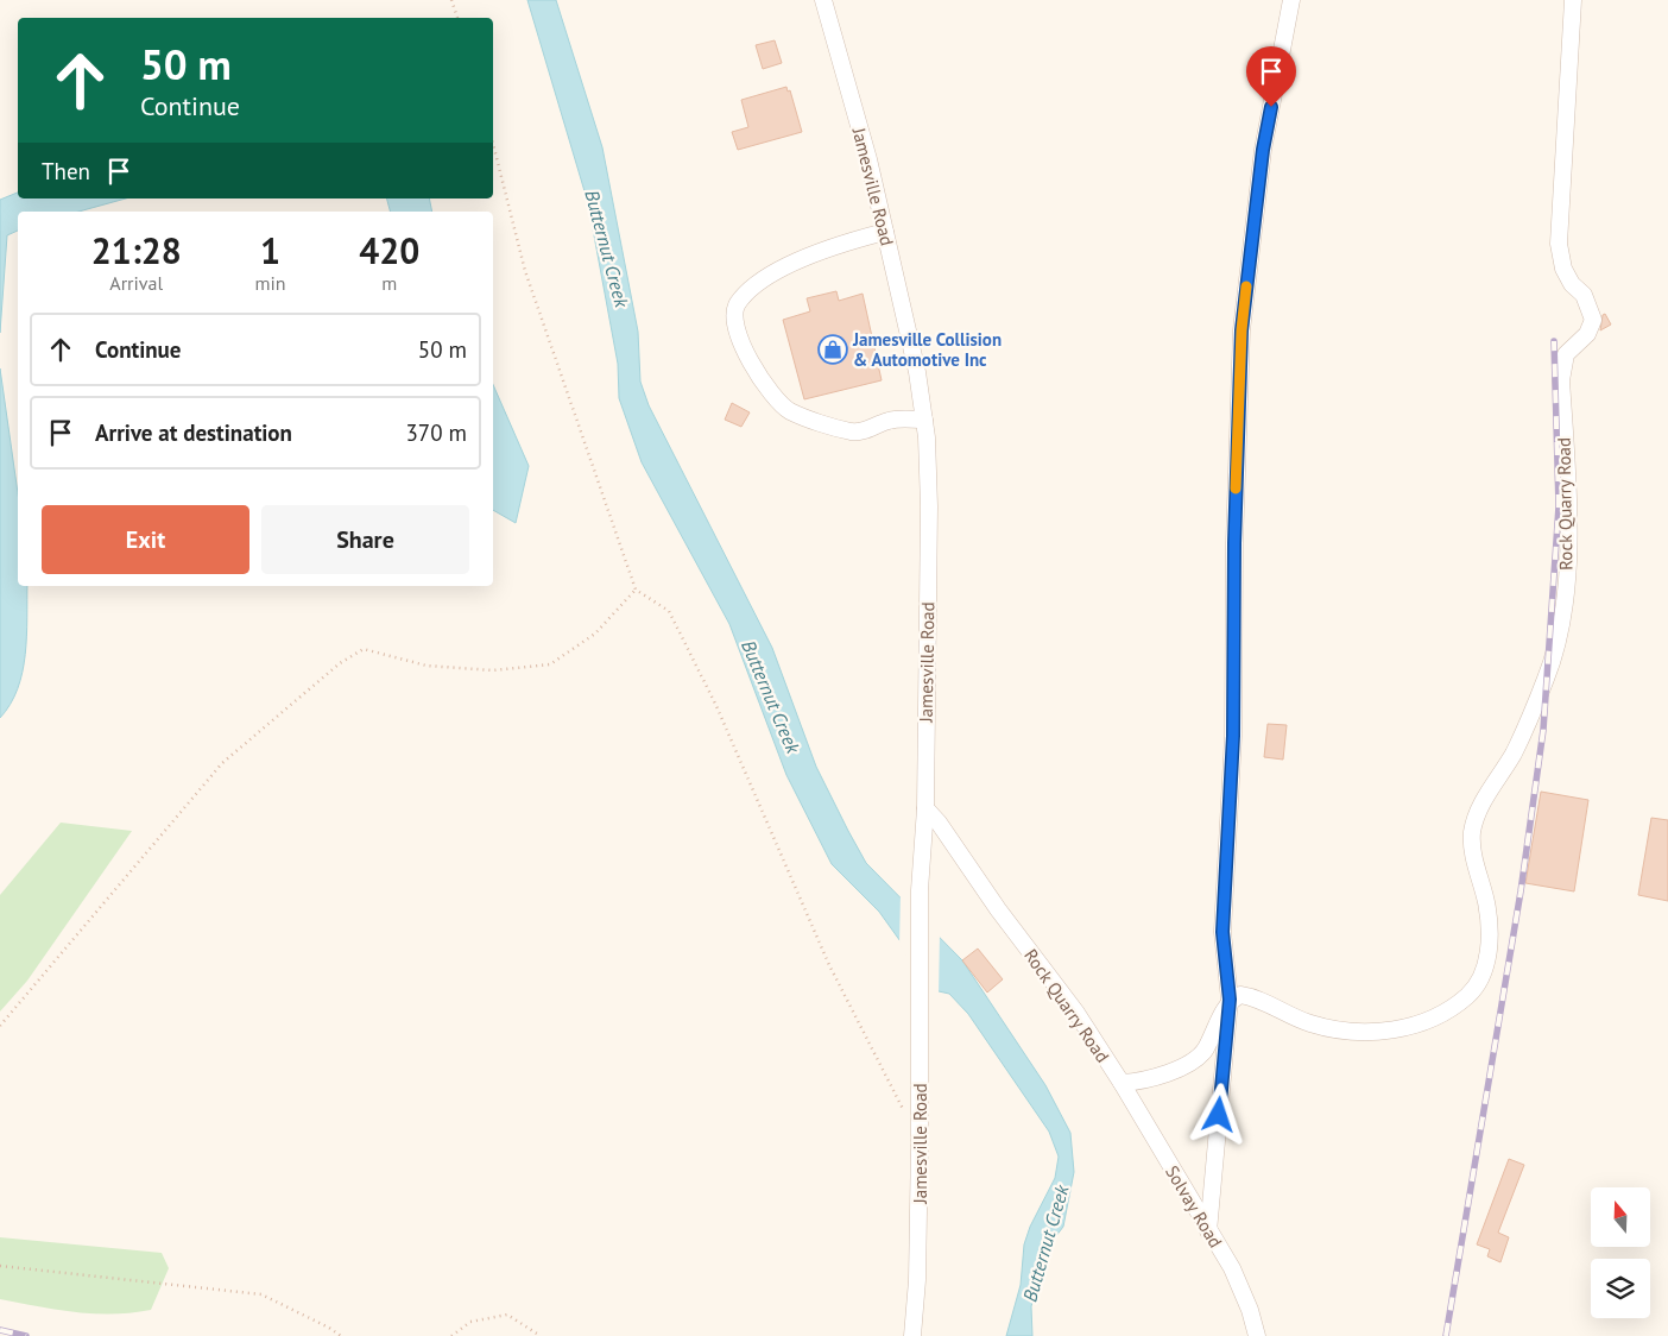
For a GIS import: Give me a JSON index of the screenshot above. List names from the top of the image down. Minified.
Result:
{"streets":{"street":["Jamesville Road","Rock Quarry Road","Solvay Road"]},"crossings":[["Jamesville Road","Rock Quarry Road"],["Rock Quarry Road","Solvay Road"]],"water":["Butternut Creek"],"places":{"shop":["Jamesville Collision & Automotive Inc"]},"north":"top","page":{"turn":["50 m","Continue"],"then":"Then","eta":["21:28","Arrival","1","min","420","m"],"list":[{"name":"Continue","value":"50 m"},{"name":"Arrive at destination","value":"370 m"}],"buttons":["Exit","Share"]}}
